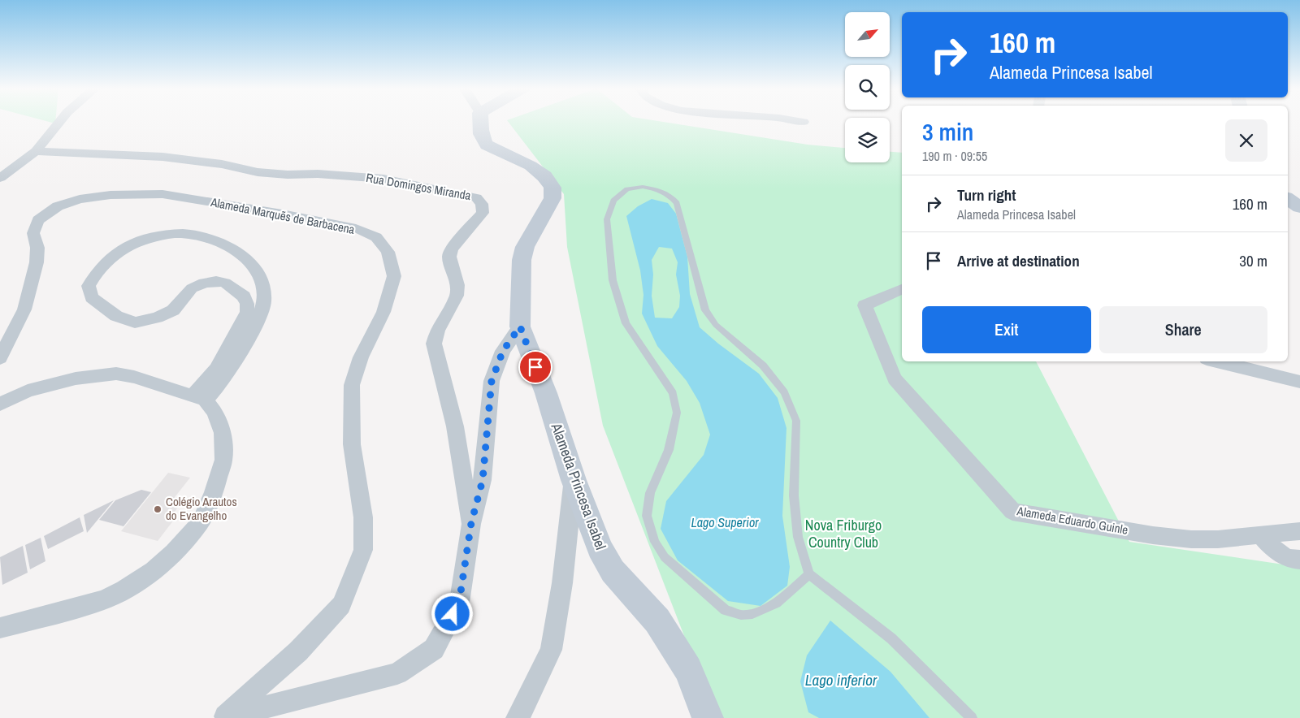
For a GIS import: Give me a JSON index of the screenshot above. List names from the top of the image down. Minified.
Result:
{"streets":{"street":["Rua Domingos Miranda","Alameda Marquẽs de Barbacena","Alameda Princesa Isabel","Alameda Eduardo Guinle"]},"water":["Lago Superior","Lago inferior"],"parks":["Nova Friburgo Country Club"],"places":["Colégio Arautos do Evangelho"],"north":"top right","page":{"turn":["160 m","Alameda Princesa Isabel"],"heading":["3 min","190 m · 09:55"],"list":[{"name":"Turn right","note":"Alameda Princesa Isabel","value":"160 m"},{"name":"Arrive at destination","value":"30 m"}],"buttons":["Exit","Share"]}}
